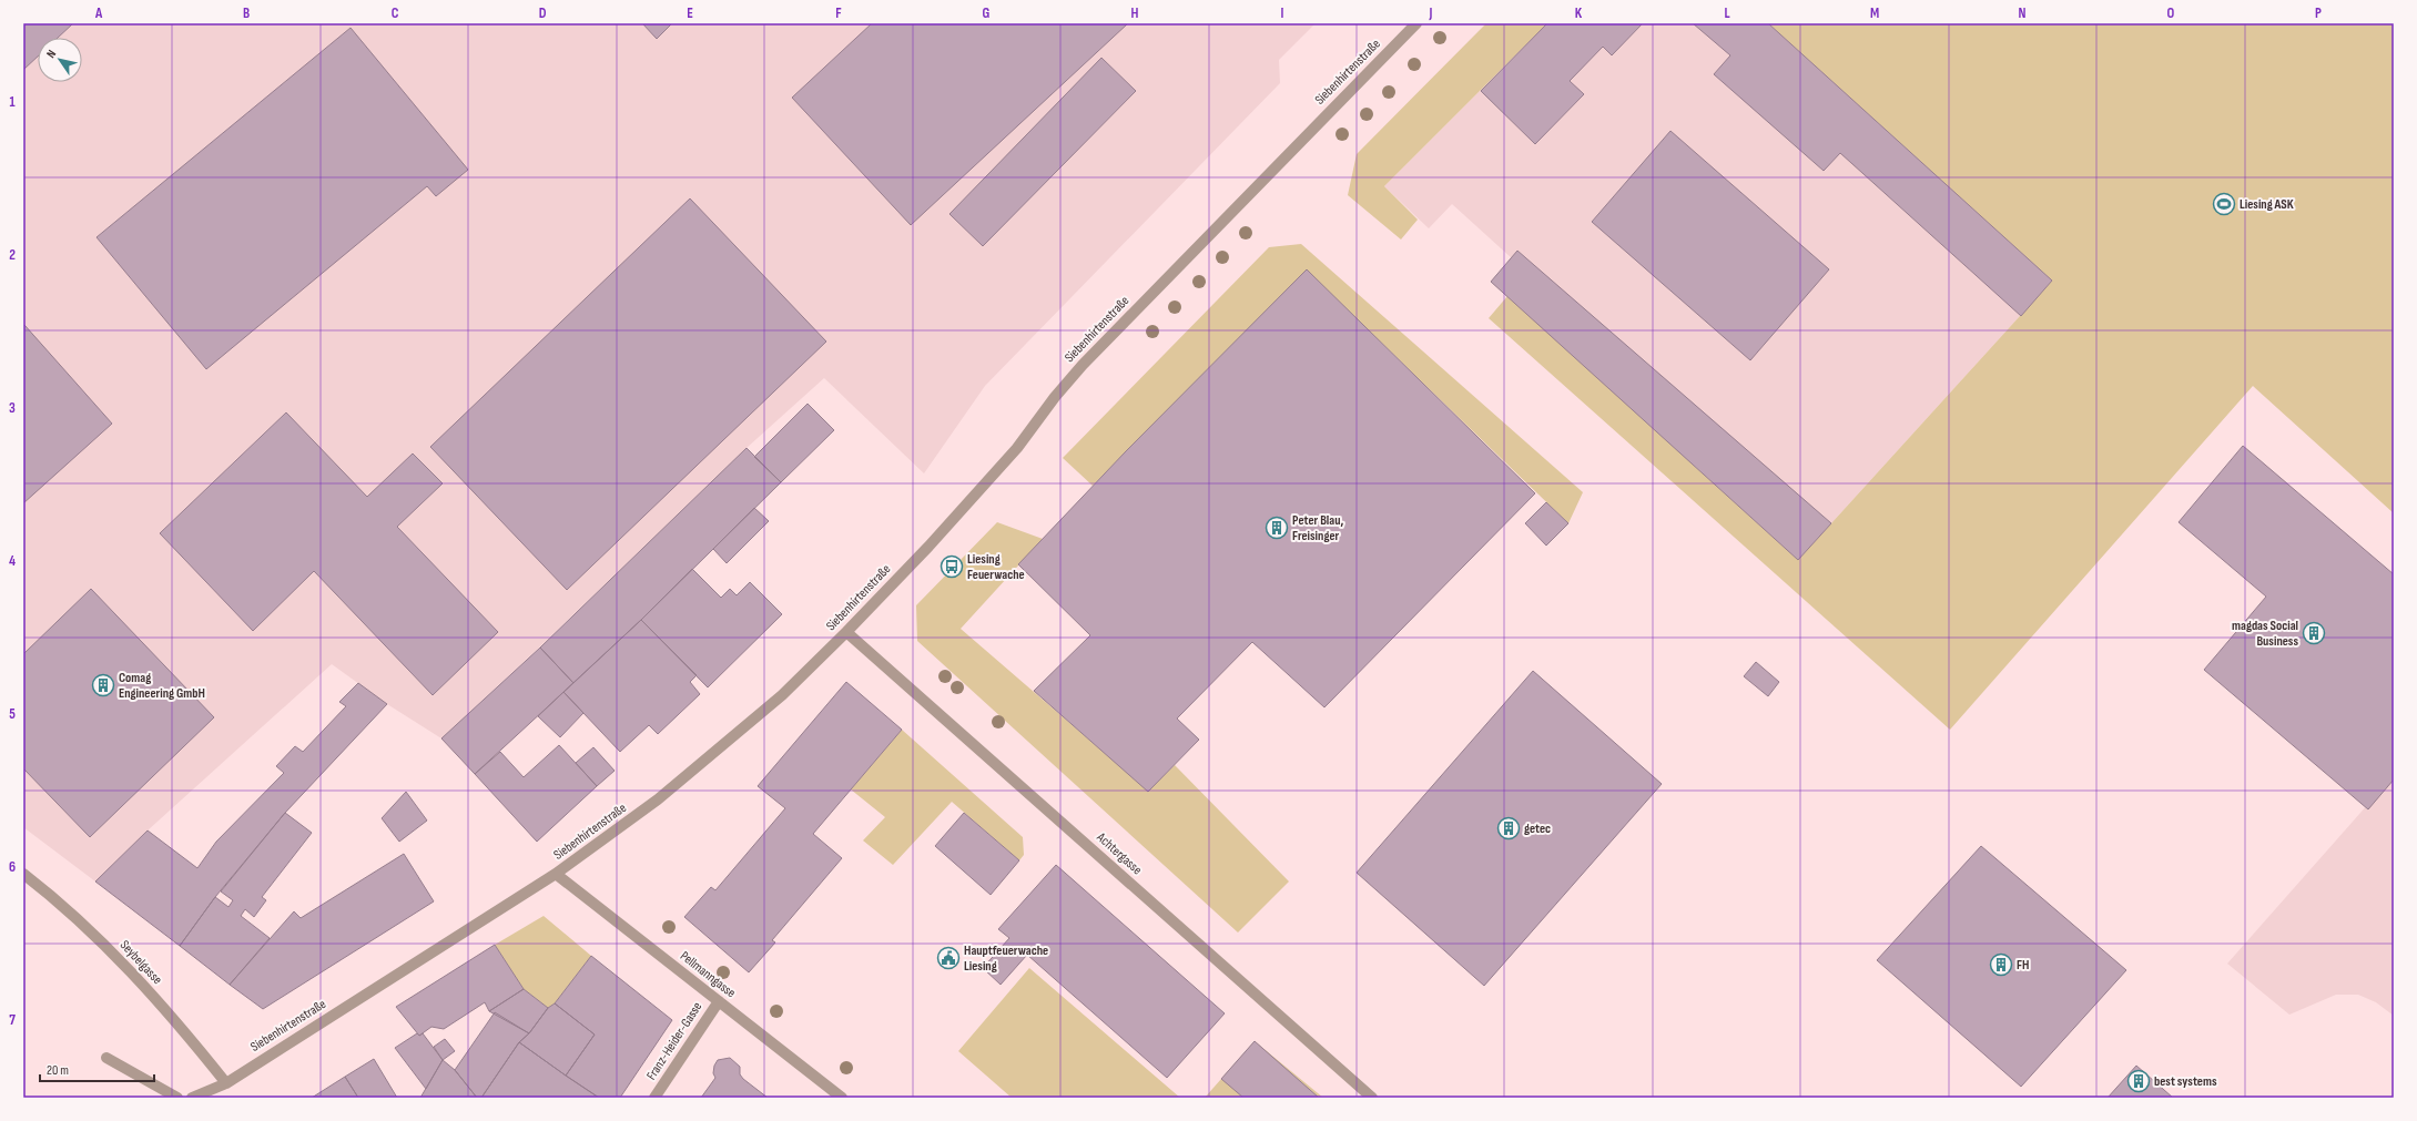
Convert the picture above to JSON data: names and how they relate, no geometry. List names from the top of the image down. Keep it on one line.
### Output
{"streets":{"street":["Siebenhirtenstraße","Achtergasse","Seybelgasse","Pellmanngasse","Franz-Heider-Gasse"]},"crossings":[["Siebenhirtenstraße","Achtergasse"],["Siebenhirtenstraße","Seybelgasse"],["Siebenhirtenstraße","Pellmanngasse"],["Pellmanngasse","Franz-Heider-Gasse"]],"places":{"sports":["Liesing ASK"],"building":["Peter Blau, Freisinger","magdas Social Business","Comag Engineering GmbH","getec","FH","best systems"],"bus stop":["Liesing Feuerwache"],"public building":["Hauptfeuerwache Liesing"]},"scale_bar":"20 m","north":"top left","grid":{"columns":["A","B","C","D","E","F","G","H","I","J","K","L","M","N","O","P"],"rows":["1","2","3","4","5","6","7"]}}
